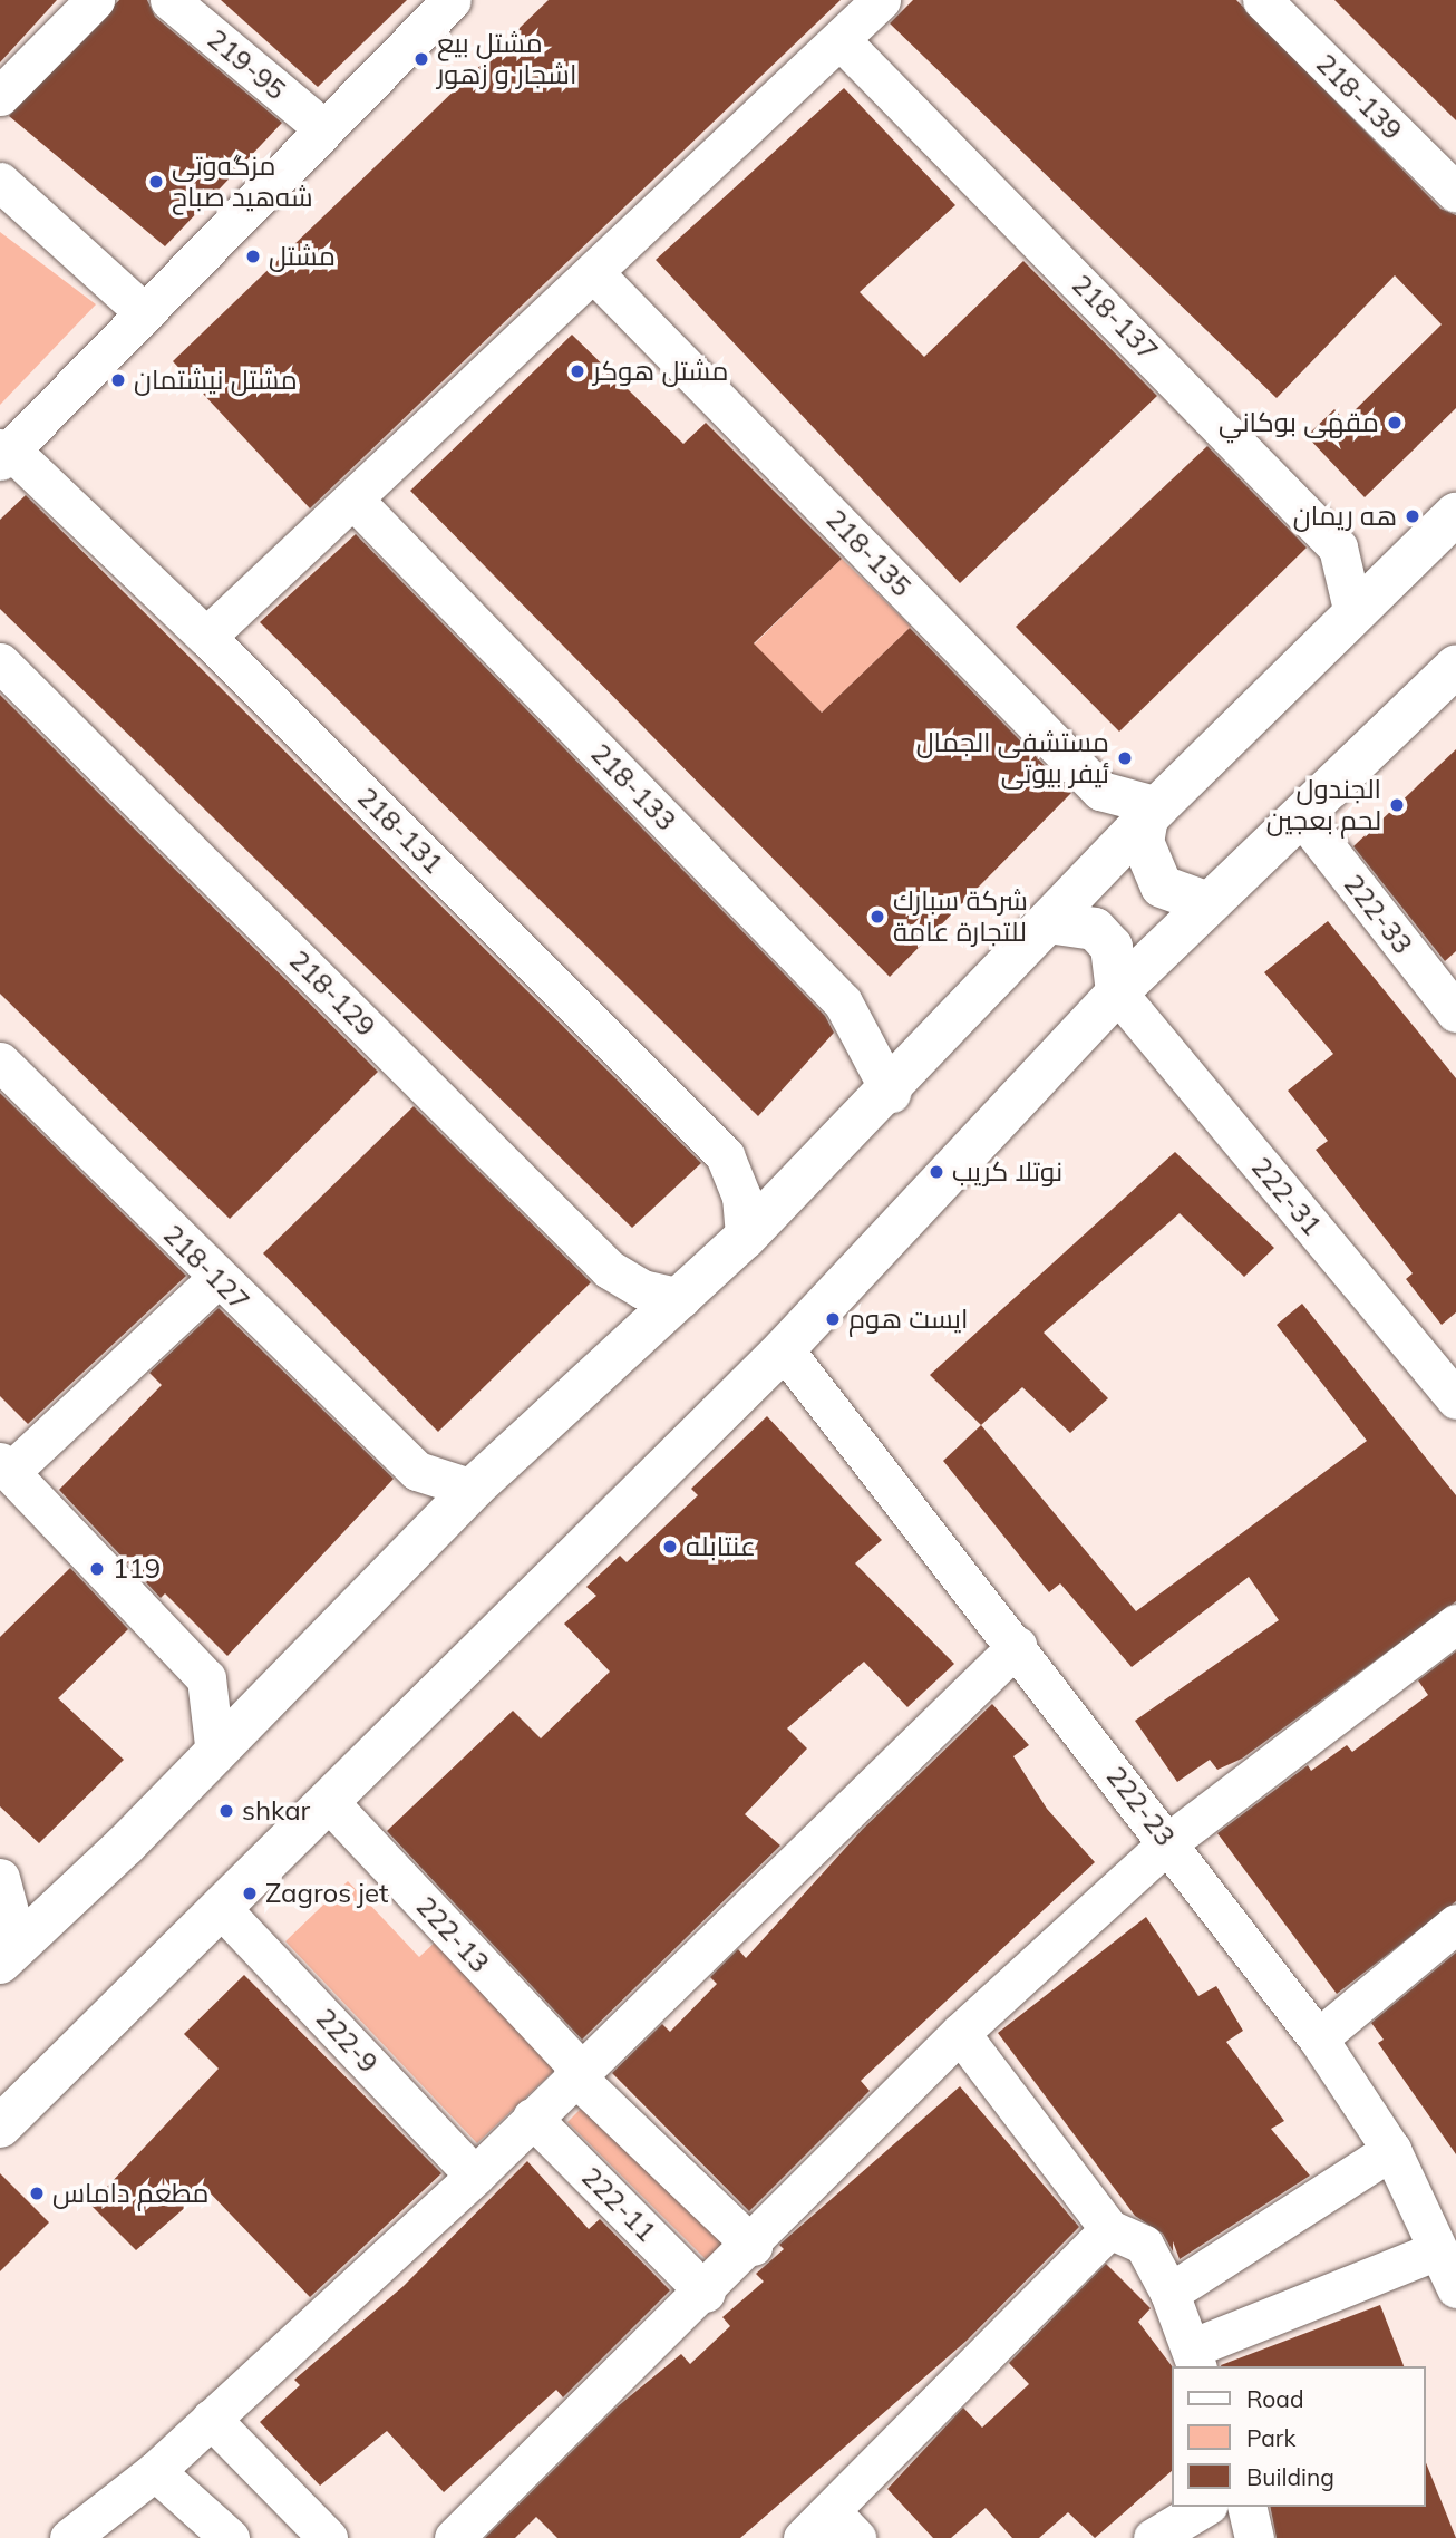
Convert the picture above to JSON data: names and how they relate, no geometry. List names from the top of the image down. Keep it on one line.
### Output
{"streets":{"street":["219-95","218-139","218-137","218-135","218-133","218-131","222-33","218-129","222-31","218-127","222-23","222-13","222-9","222-11"]},"places":["مشتل بيع اشجار و زهور","مزگه‌وتی شه‌هید صباح","مشتل","مشتل هوكر","مشتل نيشتمان","مقهى بوكاني","هه ريمان","مستشفى الجمال ئیفر بیوتی","الجندول لحم بعجين","شركة سبارك للتجارة عامة","نوتلا كريب","ايست هوم","عنتابله","119","shkar","Zagros jet","مطعم داماس"],"legend":["Road","Park","Building"]}
